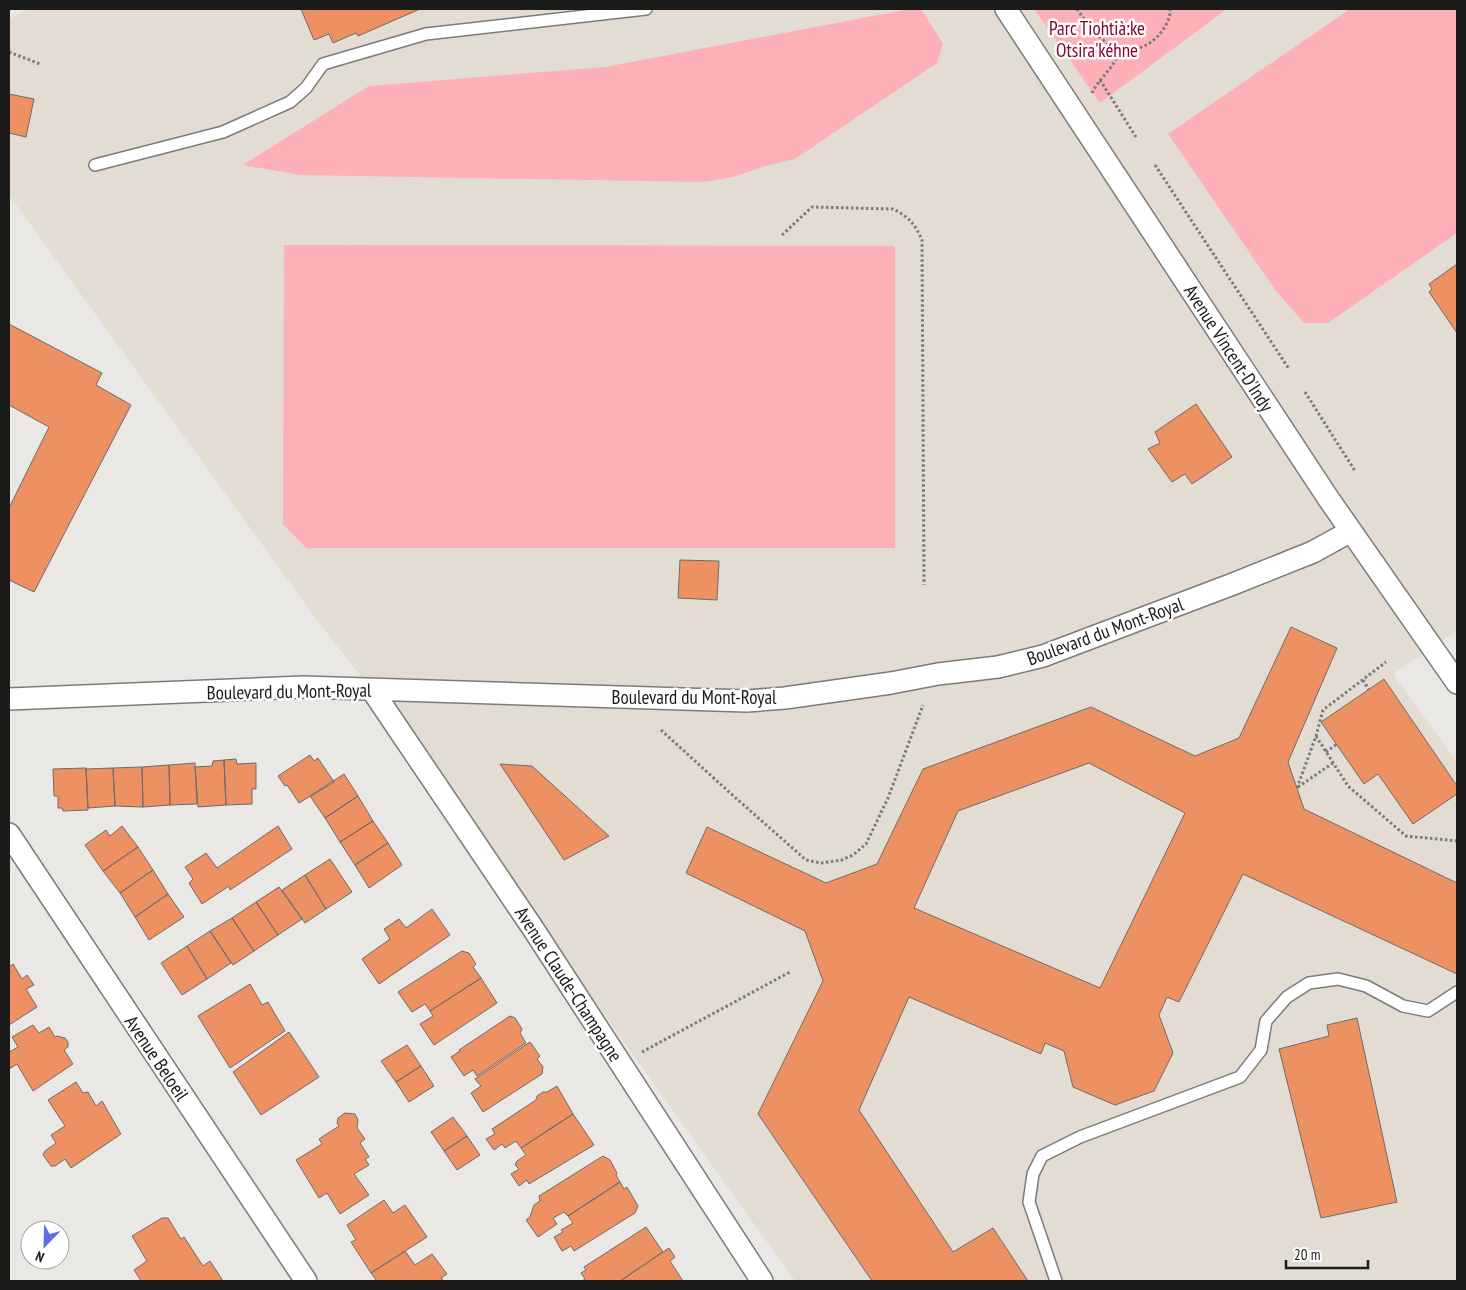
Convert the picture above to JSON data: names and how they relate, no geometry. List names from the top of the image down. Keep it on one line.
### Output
{"streets":{"street":["Avenue Vincent-D'Indy","Boulevard du Mont-Royal","Avenue Claude-Champagne","Avenue Beloeil"]},"crossings":[["Avenue Vincent-D'Indy","Boulevard du Mont-Royal"],["Boulevard du Mont-Royal","Avenue Claude-Champagne"]],"parks":["Parc Tiohtià:ke Otsira'kéhne"],"scale_bar":"20 m","north":"bottom left"}
